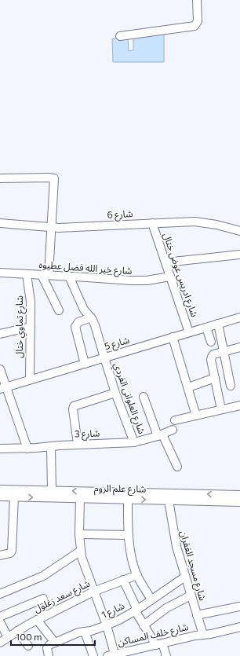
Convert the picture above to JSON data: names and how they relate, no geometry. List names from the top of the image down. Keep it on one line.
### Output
{"streets":{"street":["شارع 6","شارع خير الله فضل عطيوه","شارع ادريس عوض ختال","شارع تماوي ختال","شارع 5","شارع العلوانى الفردي","شارع 3","شارع علم الروم","شارع مسجد الغفران","شارع سعد زغلول","شارع 1","شارع خلف المساكن"]},"crossings":[["شارع 6","شارع ادريس عوض ختال"],["شارع خير الله فضل عطيوه","شارع ادريس عوض ختال"],["شارع خير الله فضل عطيوه","شارع تماوي ختال"],["شارع خير الله فضل عطيوه","شارع العلوانى الفردي"],["شارع ادريس عوض ختال","شارع 5"],["شارع تماوي ختال","شارع 5"],["شارع 5","شارع العلوانى الفردي"],["شارع العلوانى الفردي","شارع 3"],["شارع علم الروم","شارع مسجد الغفران"],["شارع مسجد الغفران","شارع 1"],["شارع مسجد الغفران","شارع خلف المساكن"]],"scale_bar":"100 m"}
